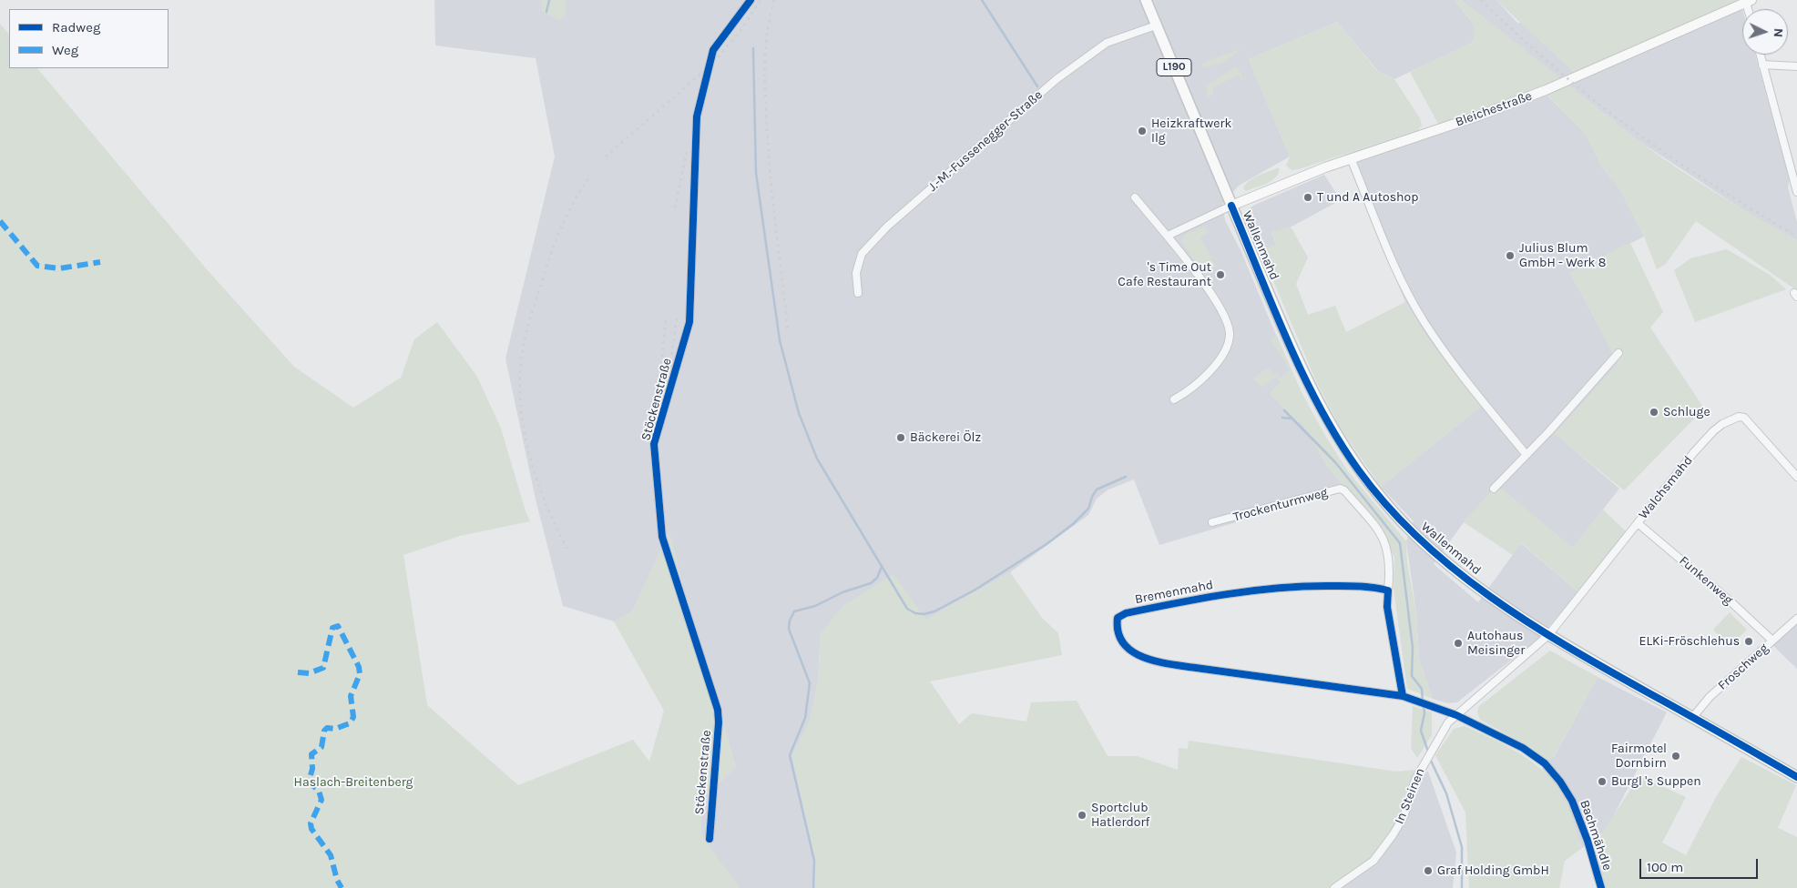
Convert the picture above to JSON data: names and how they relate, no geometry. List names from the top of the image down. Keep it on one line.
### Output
{"streets":{"main road":["L190","Bleichestraße","Wallenmahd"],"street":["J.-M.-Fussenegger-Straße","Stöckenstraße","Walchsmahd","Trockenturmweg","Funkenweg","Bremenmahd","Froschweg","In Steinen","Bachmähdle"]},"crossings":[["Bleichestraße","Wallenmahd"],["J.-M.-Fussenegger-Straße","Wallenmahd"],["Wallenmahd","Walchsmahd"],["Wallenmahd","Froschweg"],["Walchsmahd","Funkenweg"],["Trockenturmweg","Bremenmahd"],["Funkenweg","Froschweg"],["Bremenmahd","In Steinen"],["Bremenmahd","Bachmähdle"],["In Steinen","Bachmähdle"]],"parks":["Haslach-Breitenberg"],"places":["Heizkraftwerk Ilg","T und A Autoshop","Julius Blum GmbH - Werk 8","'s Time Out Cafe Restaurant","Schluge","Bäckerei Ölz","ELKi-Fröschlehus","Autohaus Meisinger","Fairmotel Dornbirn","Burgl 's Suppen","Sportclub Hatlerdorf","Graf Holding GmbH"],"legend":["Radweg","Weg"],"scale_bar":"100 m","north":"right"}
